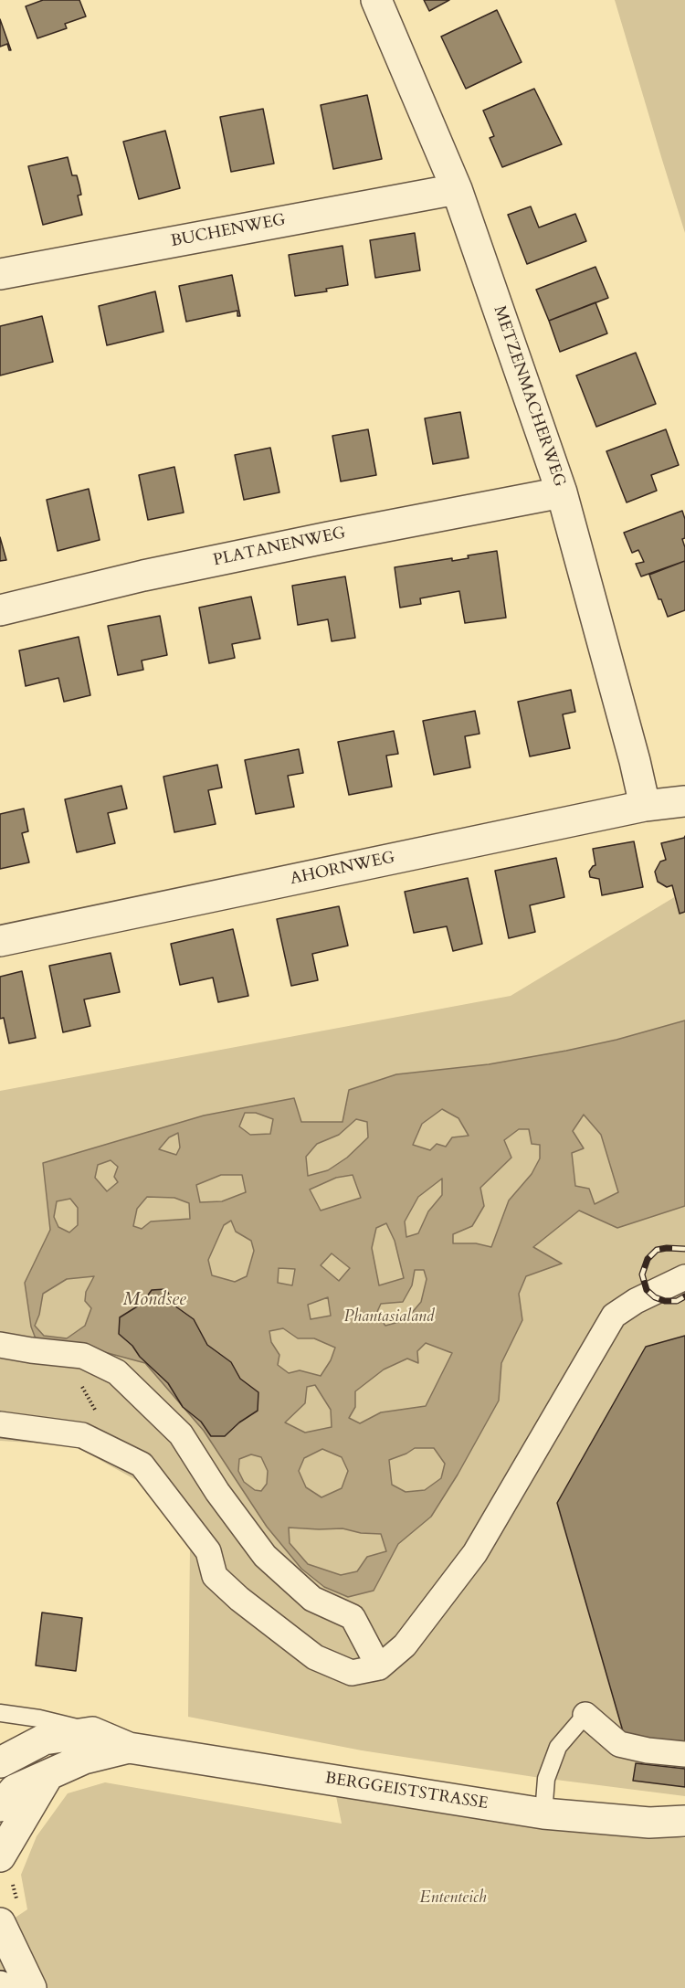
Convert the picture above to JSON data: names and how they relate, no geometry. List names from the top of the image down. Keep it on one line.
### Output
{"streets":{"street":["BUCHENWEG","METZENMACHERWEG","PLATANENWEG","AHORNWEG","BERGGEISTSTRASSE"]},"crossings":[["BUCHENWEG","METZENMACHERWEG"],["METZENMACHERWEG","PLATANENWEG"],["METZENMACHERWEG","AHORNWEG"]],"water":["Mondsee"],"parks":["Phantasialand","Ententeich"]}
